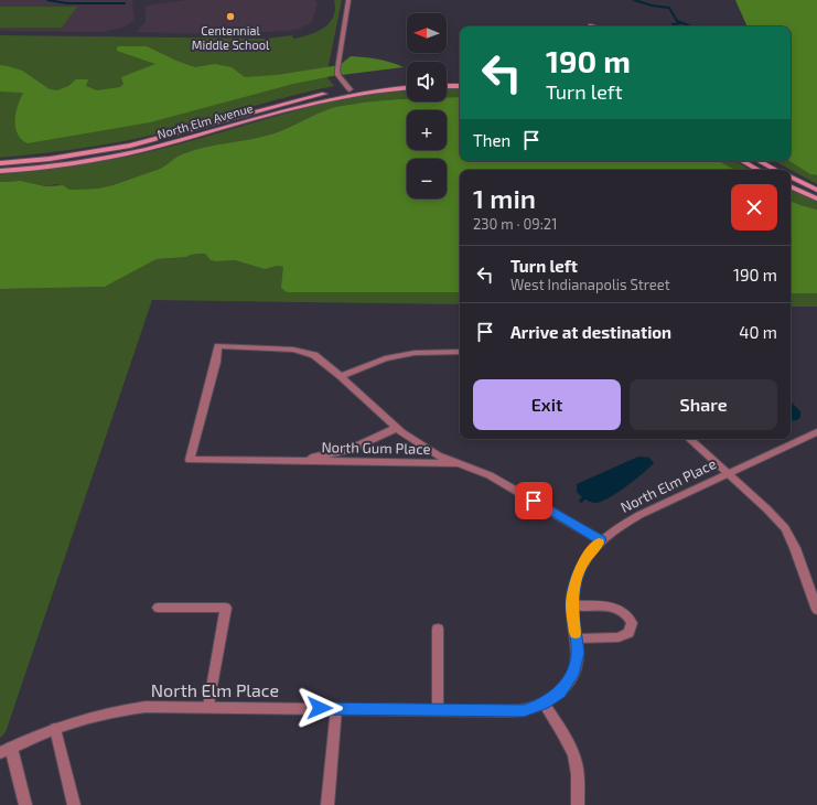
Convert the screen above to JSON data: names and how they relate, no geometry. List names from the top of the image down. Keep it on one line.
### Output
{"streets":{"main road":["North Elm Avenue"],"street":["North Gum Place","North Elm Place"]},"places":["Centennial Middle School"],"north":"left","page":{"map_buttons":["+","−"],"turn":["190 m","Turn left"],"then":"Then","heading":["1 min","230 m · 09:21"],"list":[{"name":"Turn left","note":"West Indianapolis Street","value":"190 m"},{"name":"Arrive at destination","value":"40 m"}],"buttons":["Exit","Share"]}}
